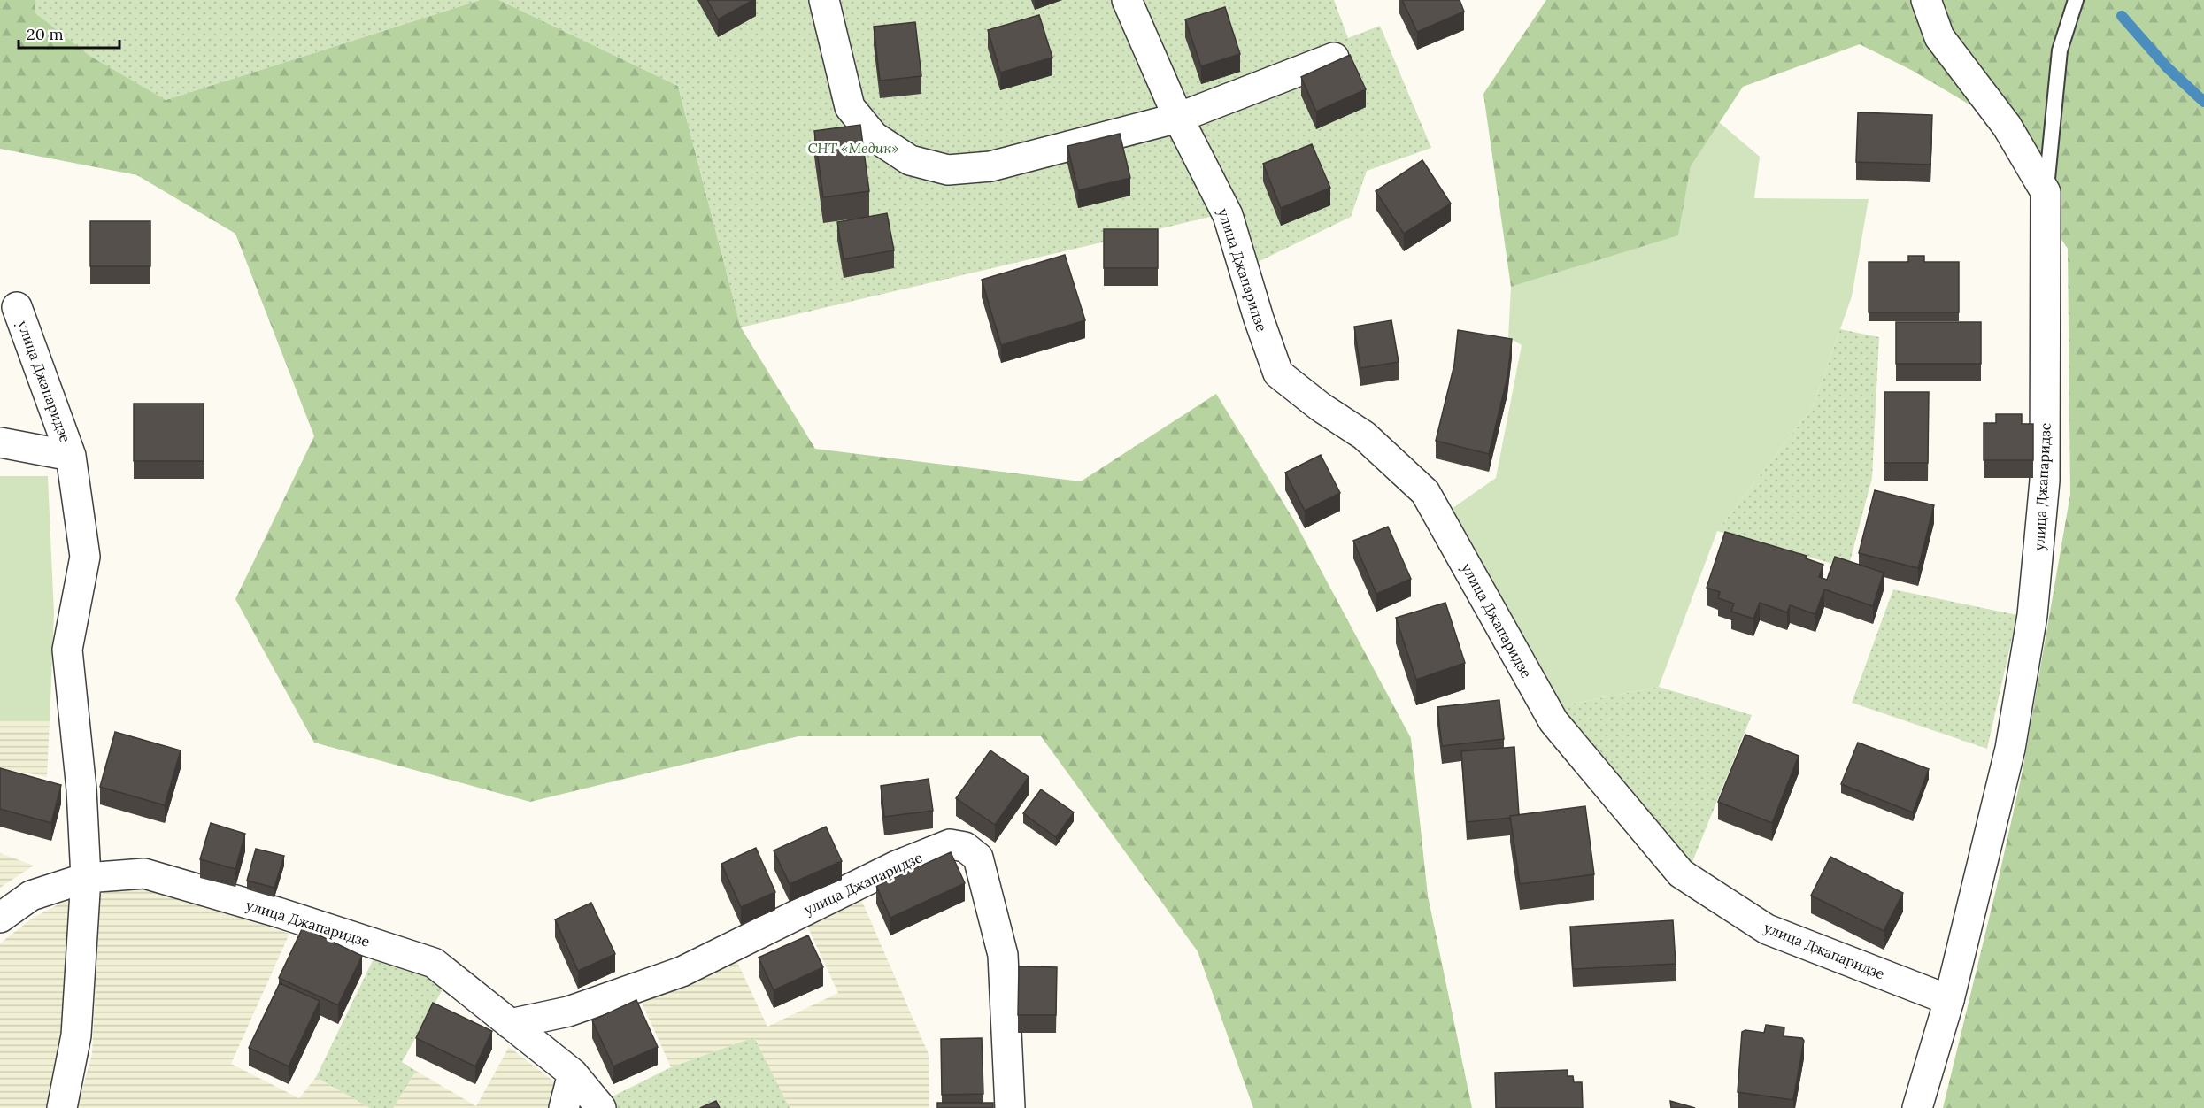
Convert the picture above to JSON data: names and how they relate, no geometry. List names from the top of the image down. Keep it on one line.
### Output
{"streets":{"street":["улица Джапаридзе"]},"parks":["СНТ «Медик»"],"scale_bar":"20 m"}
